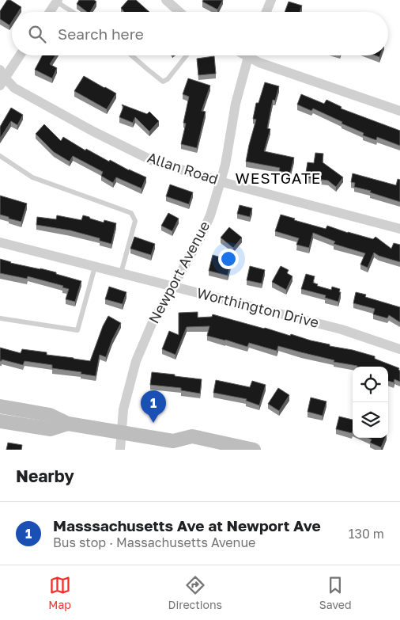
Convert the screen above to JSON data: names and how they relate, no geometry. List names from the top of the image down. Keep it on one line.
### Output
{"streets":{"street":["Allan Road","Newport Avenue","Worthington Drive"]},"crossings":[["Allan Road","Newport Avenue"],["Newport Avenue","Worthington Drive"]],"districts":["WESTGATE"],"page":{"search":"Search here","pins":"1","heading":"Nearby","list":[{"mark":"1","name":"Masssachusetts Ave at Newport Ave","note":"Bus stop · Massachusetts Avenue","value":"130 m"}],"nav":["Map","Directions","Saved"]}}
